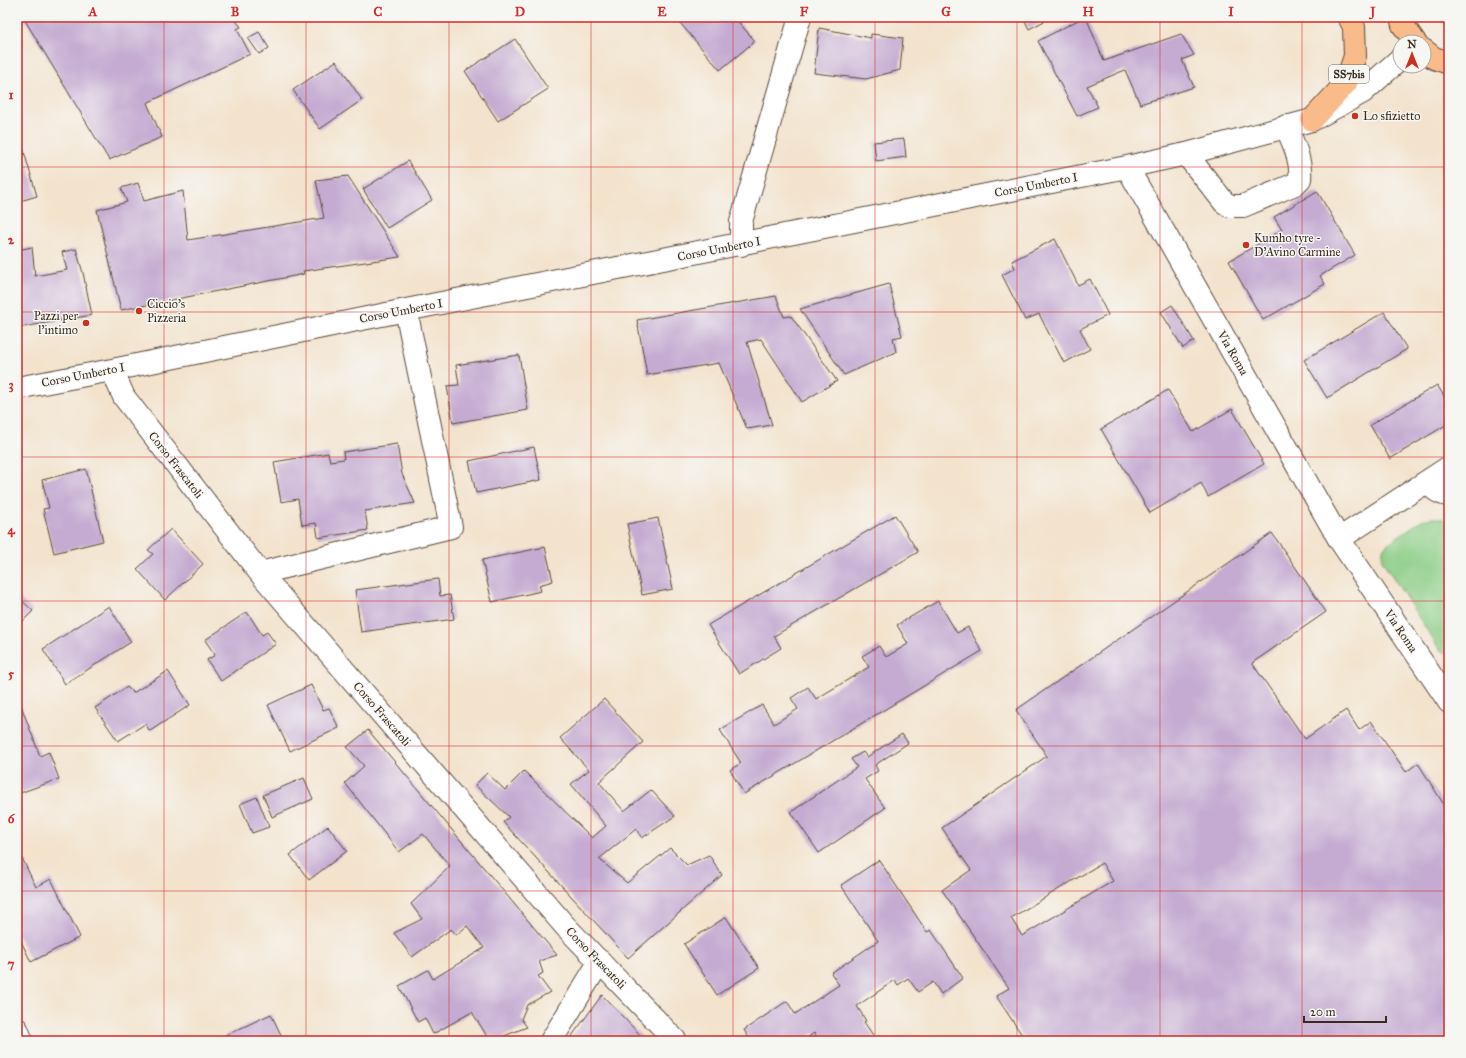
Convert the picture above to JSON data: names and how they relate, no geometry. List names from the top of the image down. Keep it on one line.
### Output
{"streets":{"main road":["SS7bis"],"street":["Corso Umberto I","Via Roma","Corso Frascatoli"]},"crossings":[["SS7bis","Corso Umberto I"],["Corso Umberto I","Via Roma"],["Corso Umberto I","Corso Frascatoli"]],"places":["Lo sfizietto","Kumho tyre - D'Avino Carmine","Ciccio's Pizzeria","Pazzi per l'intimo"],"scale_bar":"20 m","north":"top","grid":{"columns":["A","B","C","D","E","F","G","H","I","J"],"rows":["1","2","3","4","5","6","7"]}}
